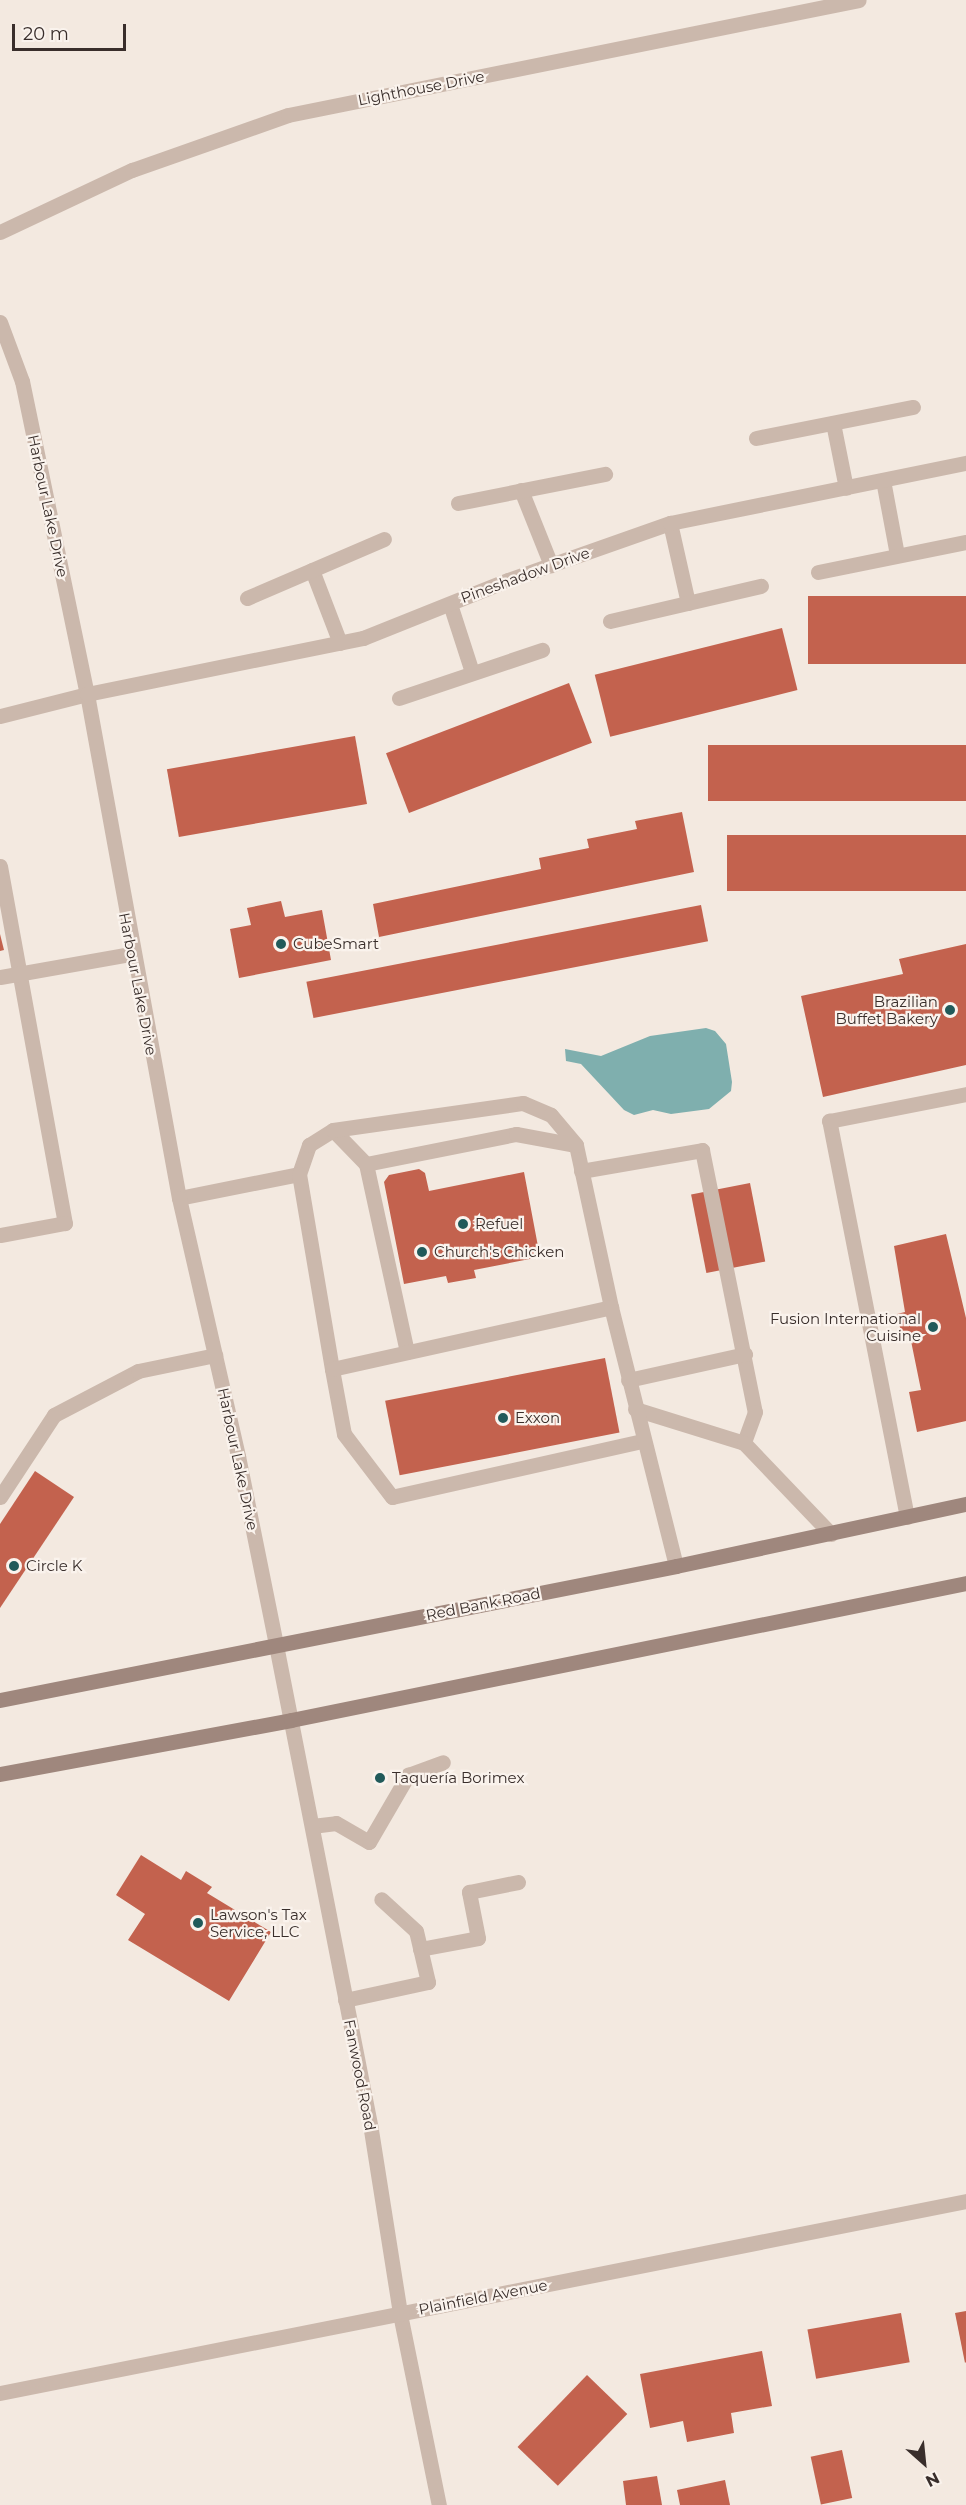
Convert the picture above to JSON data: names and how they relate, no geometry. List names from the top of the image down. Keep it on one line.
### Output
{"streets":{"main road":["Red Bank Road"],"street":["Lighthouse Drive","Harbour Lake Drive","Pineshadow Drive","Fanwood Road","Plainfield Avenue"]},"crossings":[["Harbour Lake Drive","Pineshadow Drive"],["Harbour Lake Drive","Red Bank Road"],["Harbour Lake Drive","Fanwood Road"],["Red Bank Road","Fanwood Road"],["Fanwood Road","Plainfield Avenue"]],"places":["CubeSmart","Brazilian Buffet Bakery","Refuel","Church's Chicken","Fusion International Cuisine","Exxon","Circle K","Taquería Borimex","Lawson's Tax Service, LLC"],"scale_bar":"20 m","north":"bottom right"}
